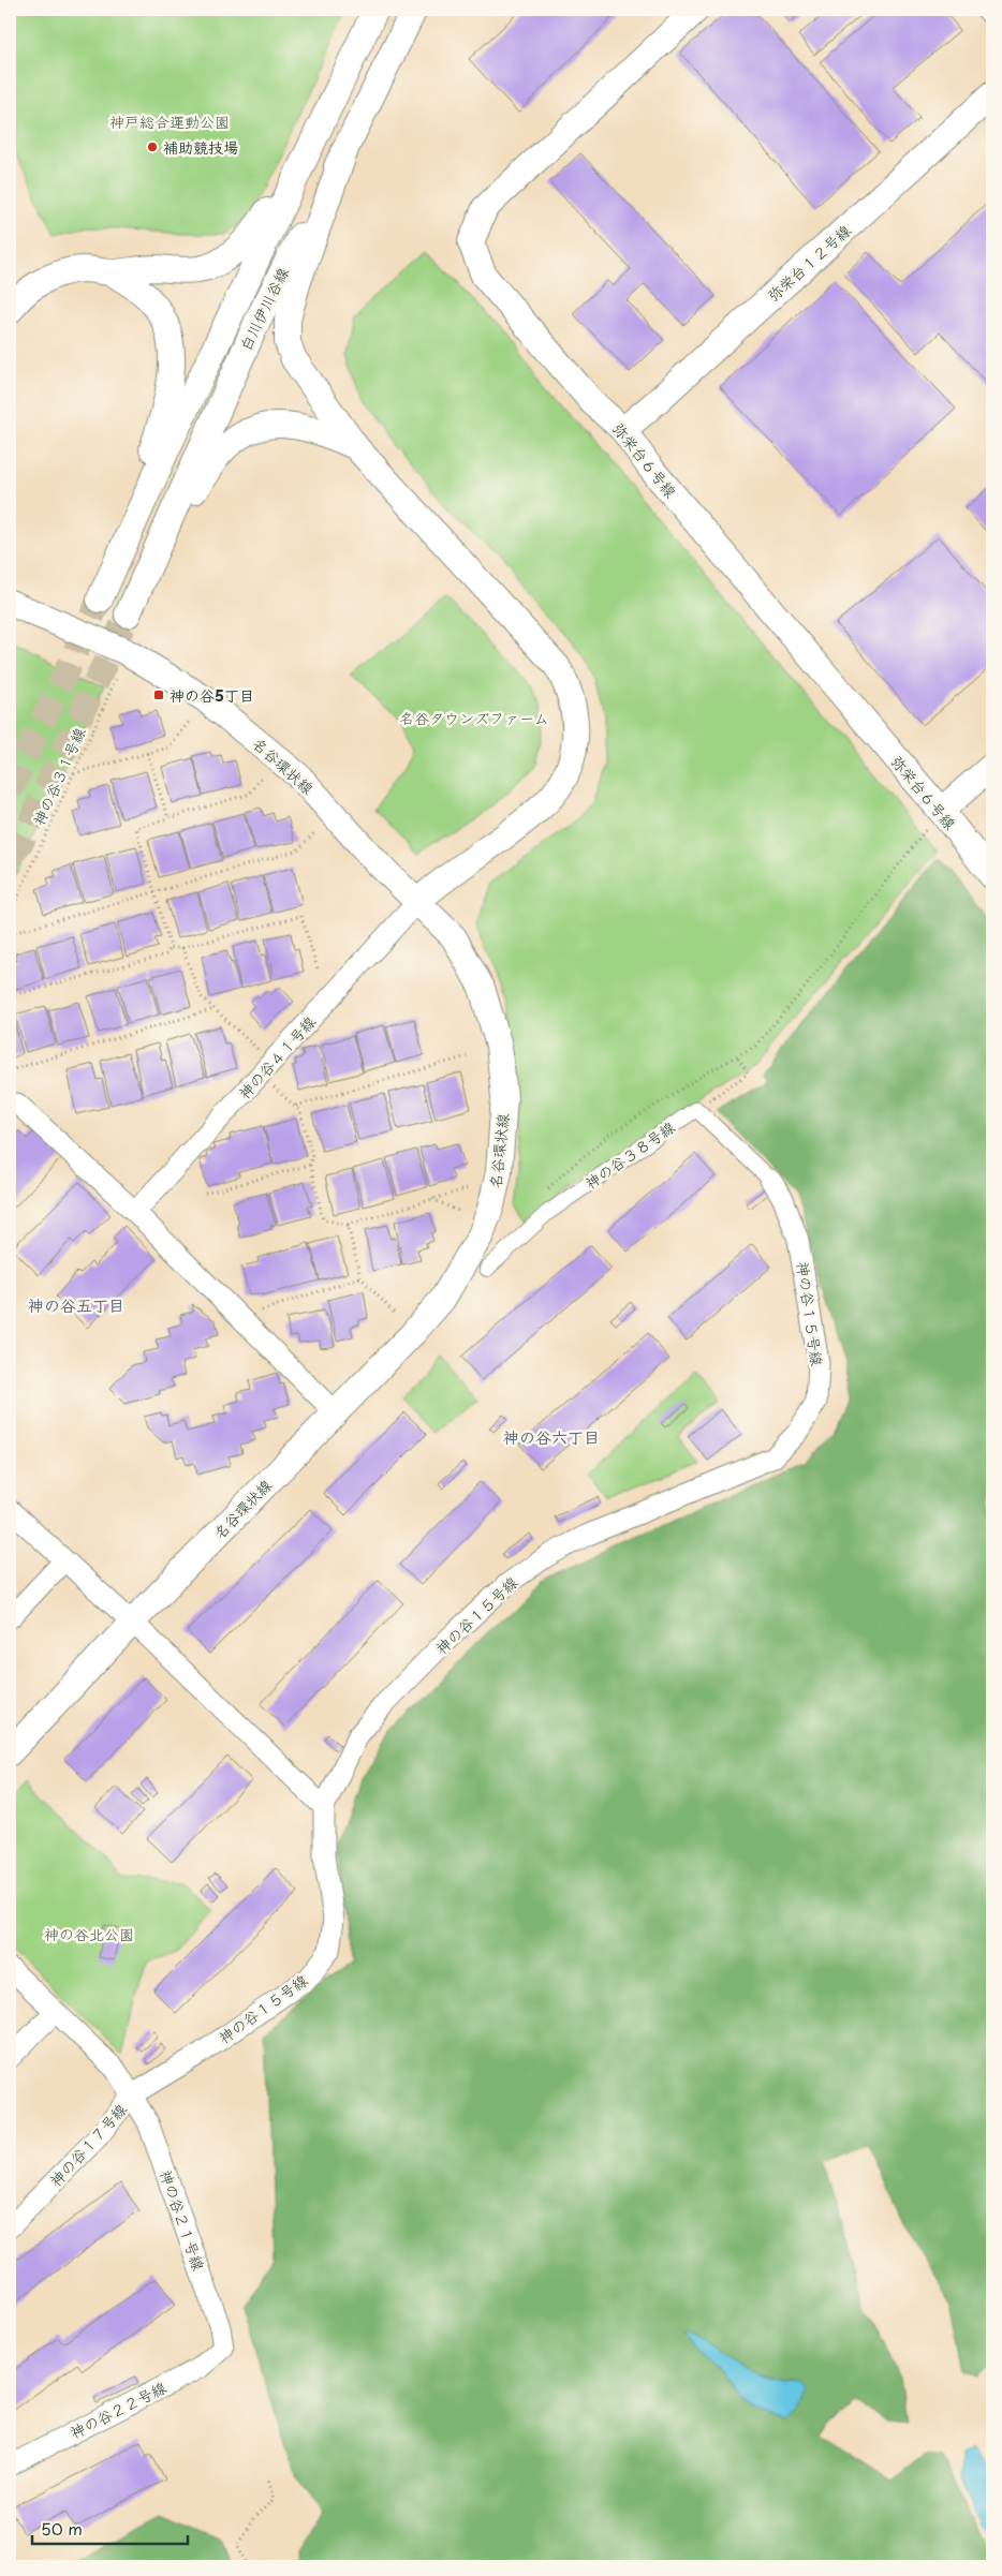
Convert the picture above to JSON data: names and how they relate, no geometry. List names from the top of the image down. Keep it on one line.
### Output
{"streets":{"street":["弥栄台１２号線","白川伊川谷線","弥栄台６号線","名谷環状線","神の谷４１号線","神の谷３８号線","神の谷１５号線","神の谷１７号線","神の谷２１号線","神の谷２２号線"],"path":["神の谷３１号線"]},"crossings":[["弥栄台１２号線","弥栄台６号線"],["名谷環状線","神の谷４１号線"],["神の谷１５号線","神の谷１７号線"],["神の谷１５号線","神の谷２１号線"],["神の谷１７号線","神の谷２１号線"],["神の谷２１号線","神の谷２２号線"]],"districts":["神の谷五丁目","神の谷六丁目"],"parks":["神戸総合運動公園","名谷タウンズファーム","神の谷北公園"],"places":{"other":["補助競技場"],"transit":["神の谷5丁目"]},"scale_bar":"50 m"}
